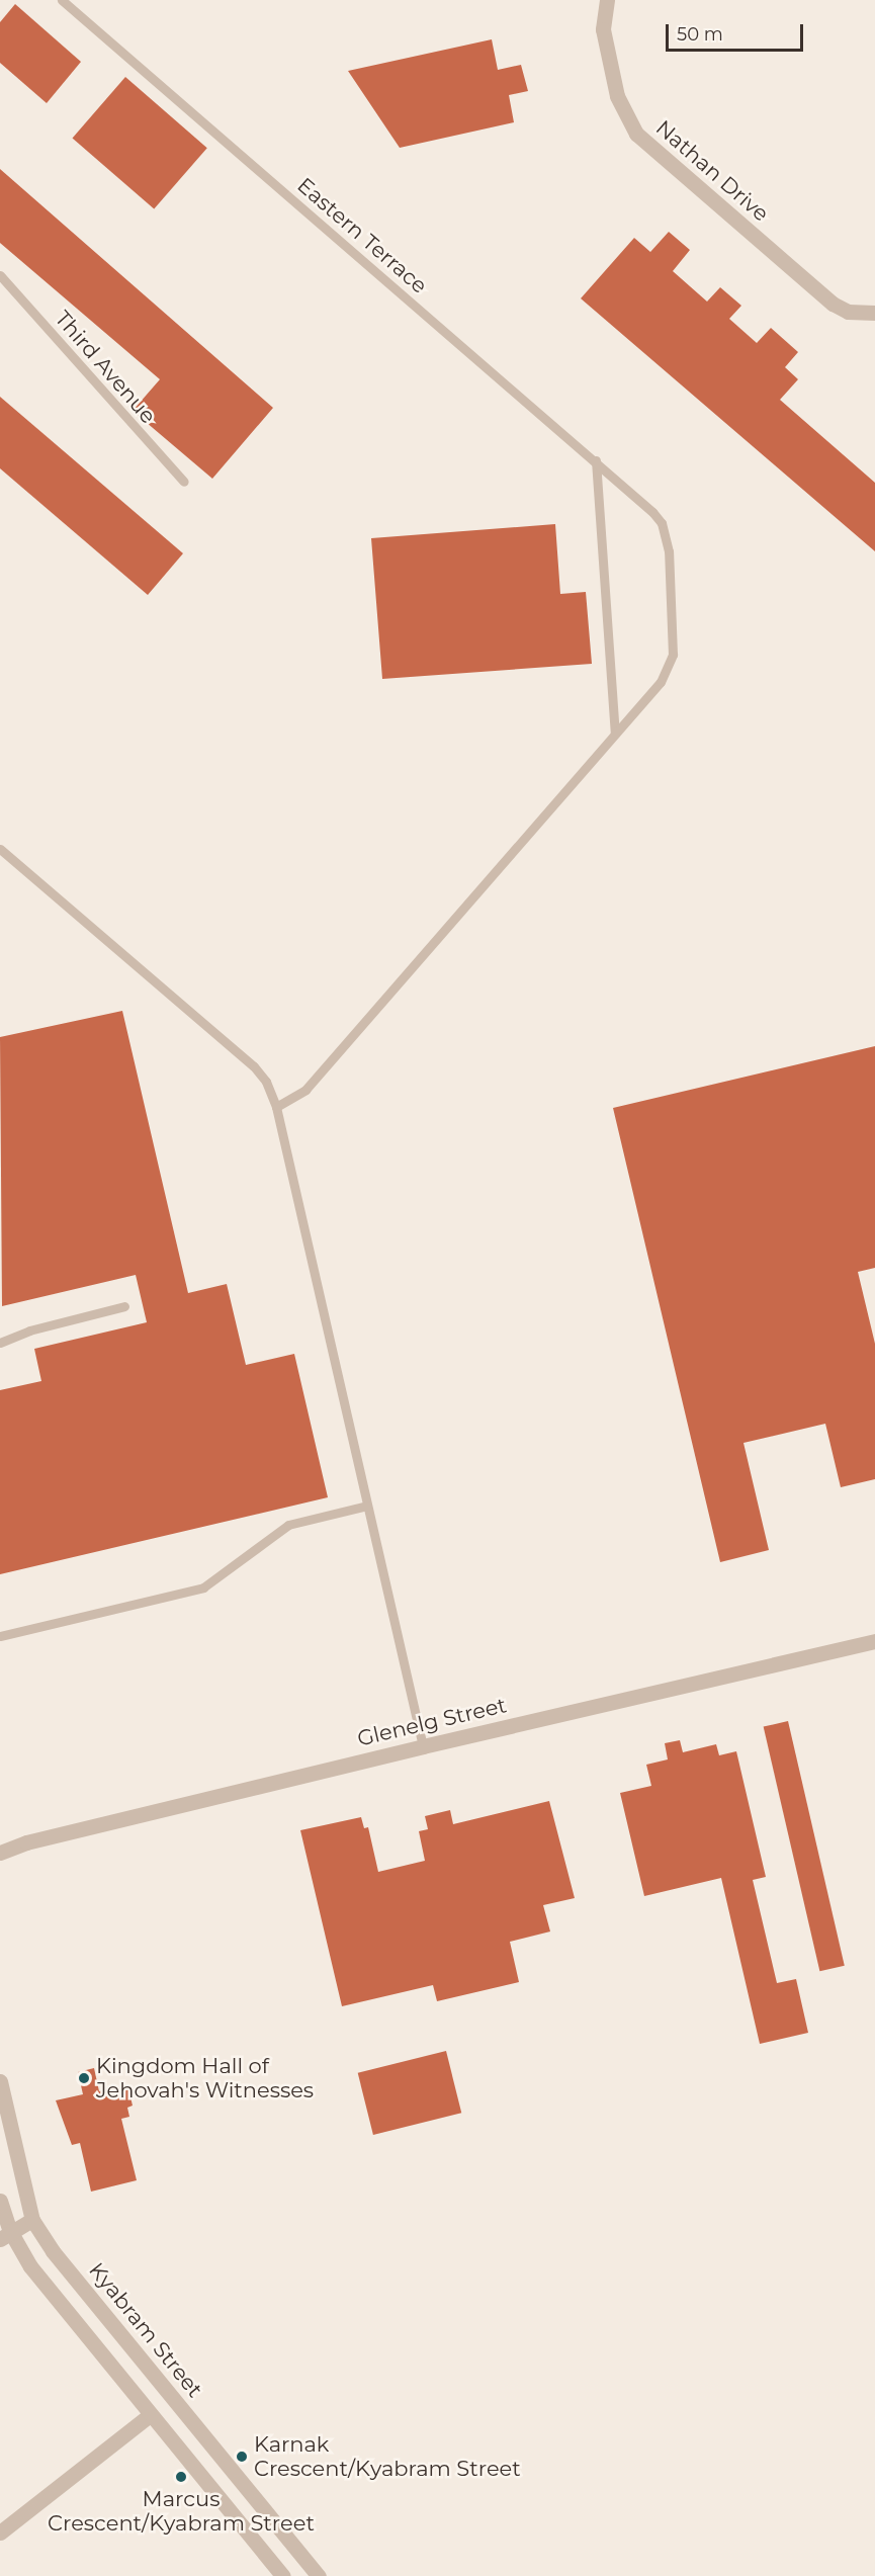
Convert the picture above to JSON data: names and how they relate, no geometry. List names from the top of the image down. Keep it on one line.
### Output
{"streets":{"street":["Nathan Drive","Glenelg Street","Kyabram Street"],"lane":["Eastern Terrace","Third Avenue"]},"places":["Kingdom Hall of Jehovah's Witnesses","Karnak Crescent/Kyabram Street","Marcus Crescent/Kyabram Street"],"scale_bar":"50 m"}
